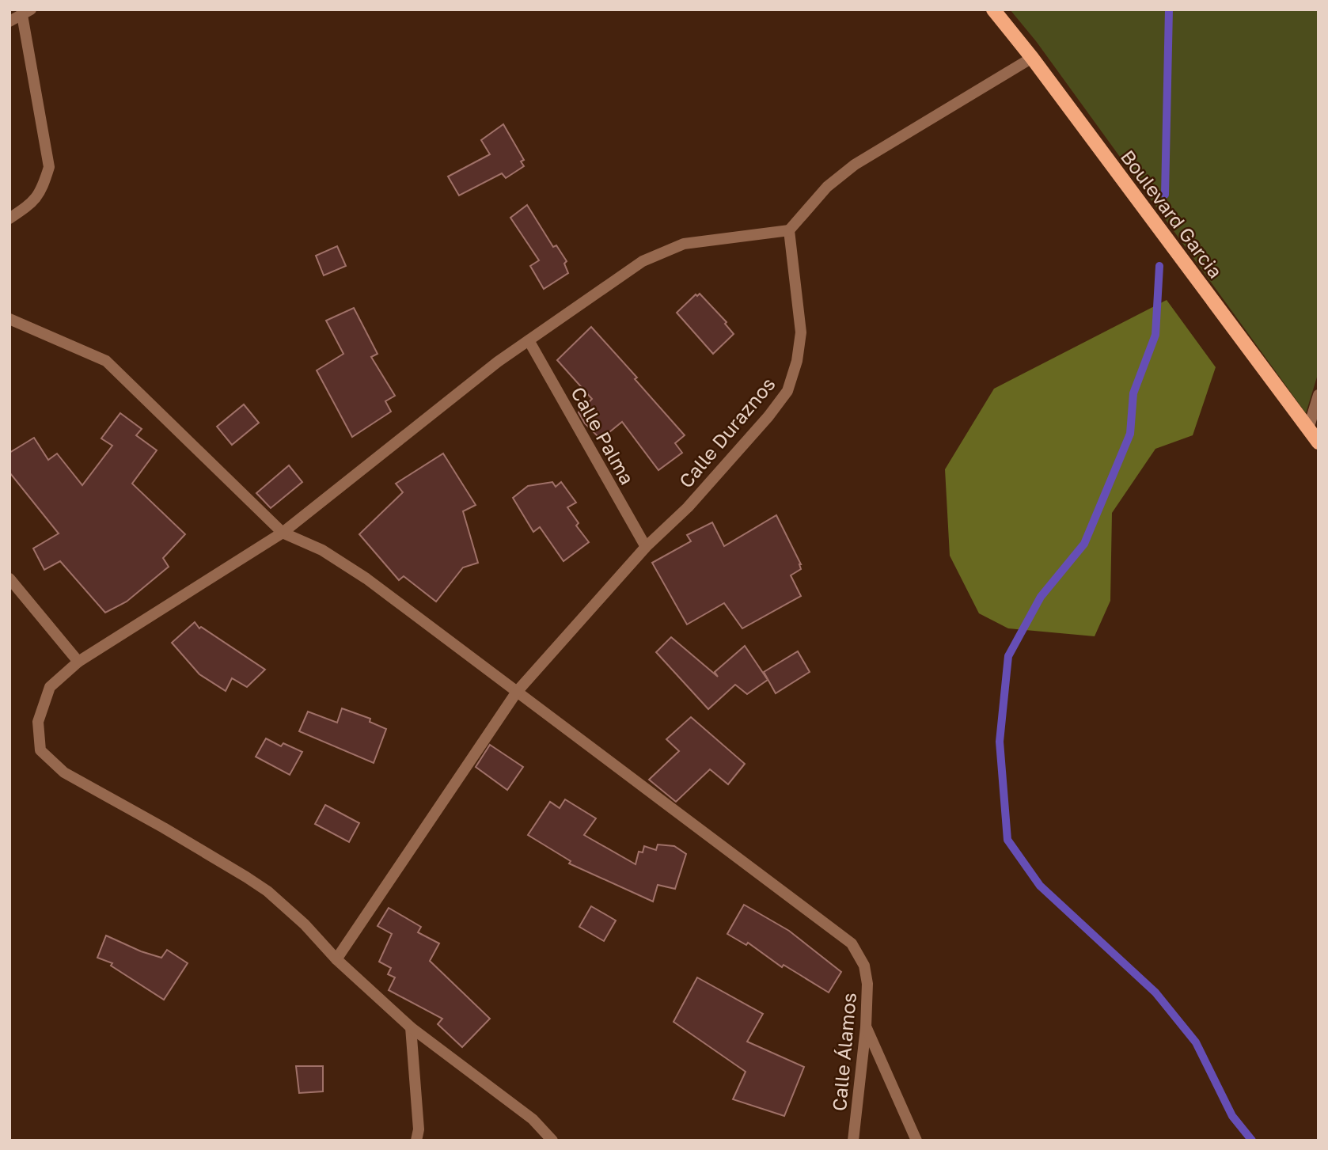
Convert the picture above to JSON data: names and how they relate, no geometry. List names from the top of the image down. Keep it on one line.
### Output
{"streets":{"main road":["Boulevard Garcia"],"street":["Calle Duraznos","Calle Palma","Calle Álamos"]},"crossings":[["Calle Duraznos","Calle Palma"],["Calle Duraznos","Calle Álamos"]]}
